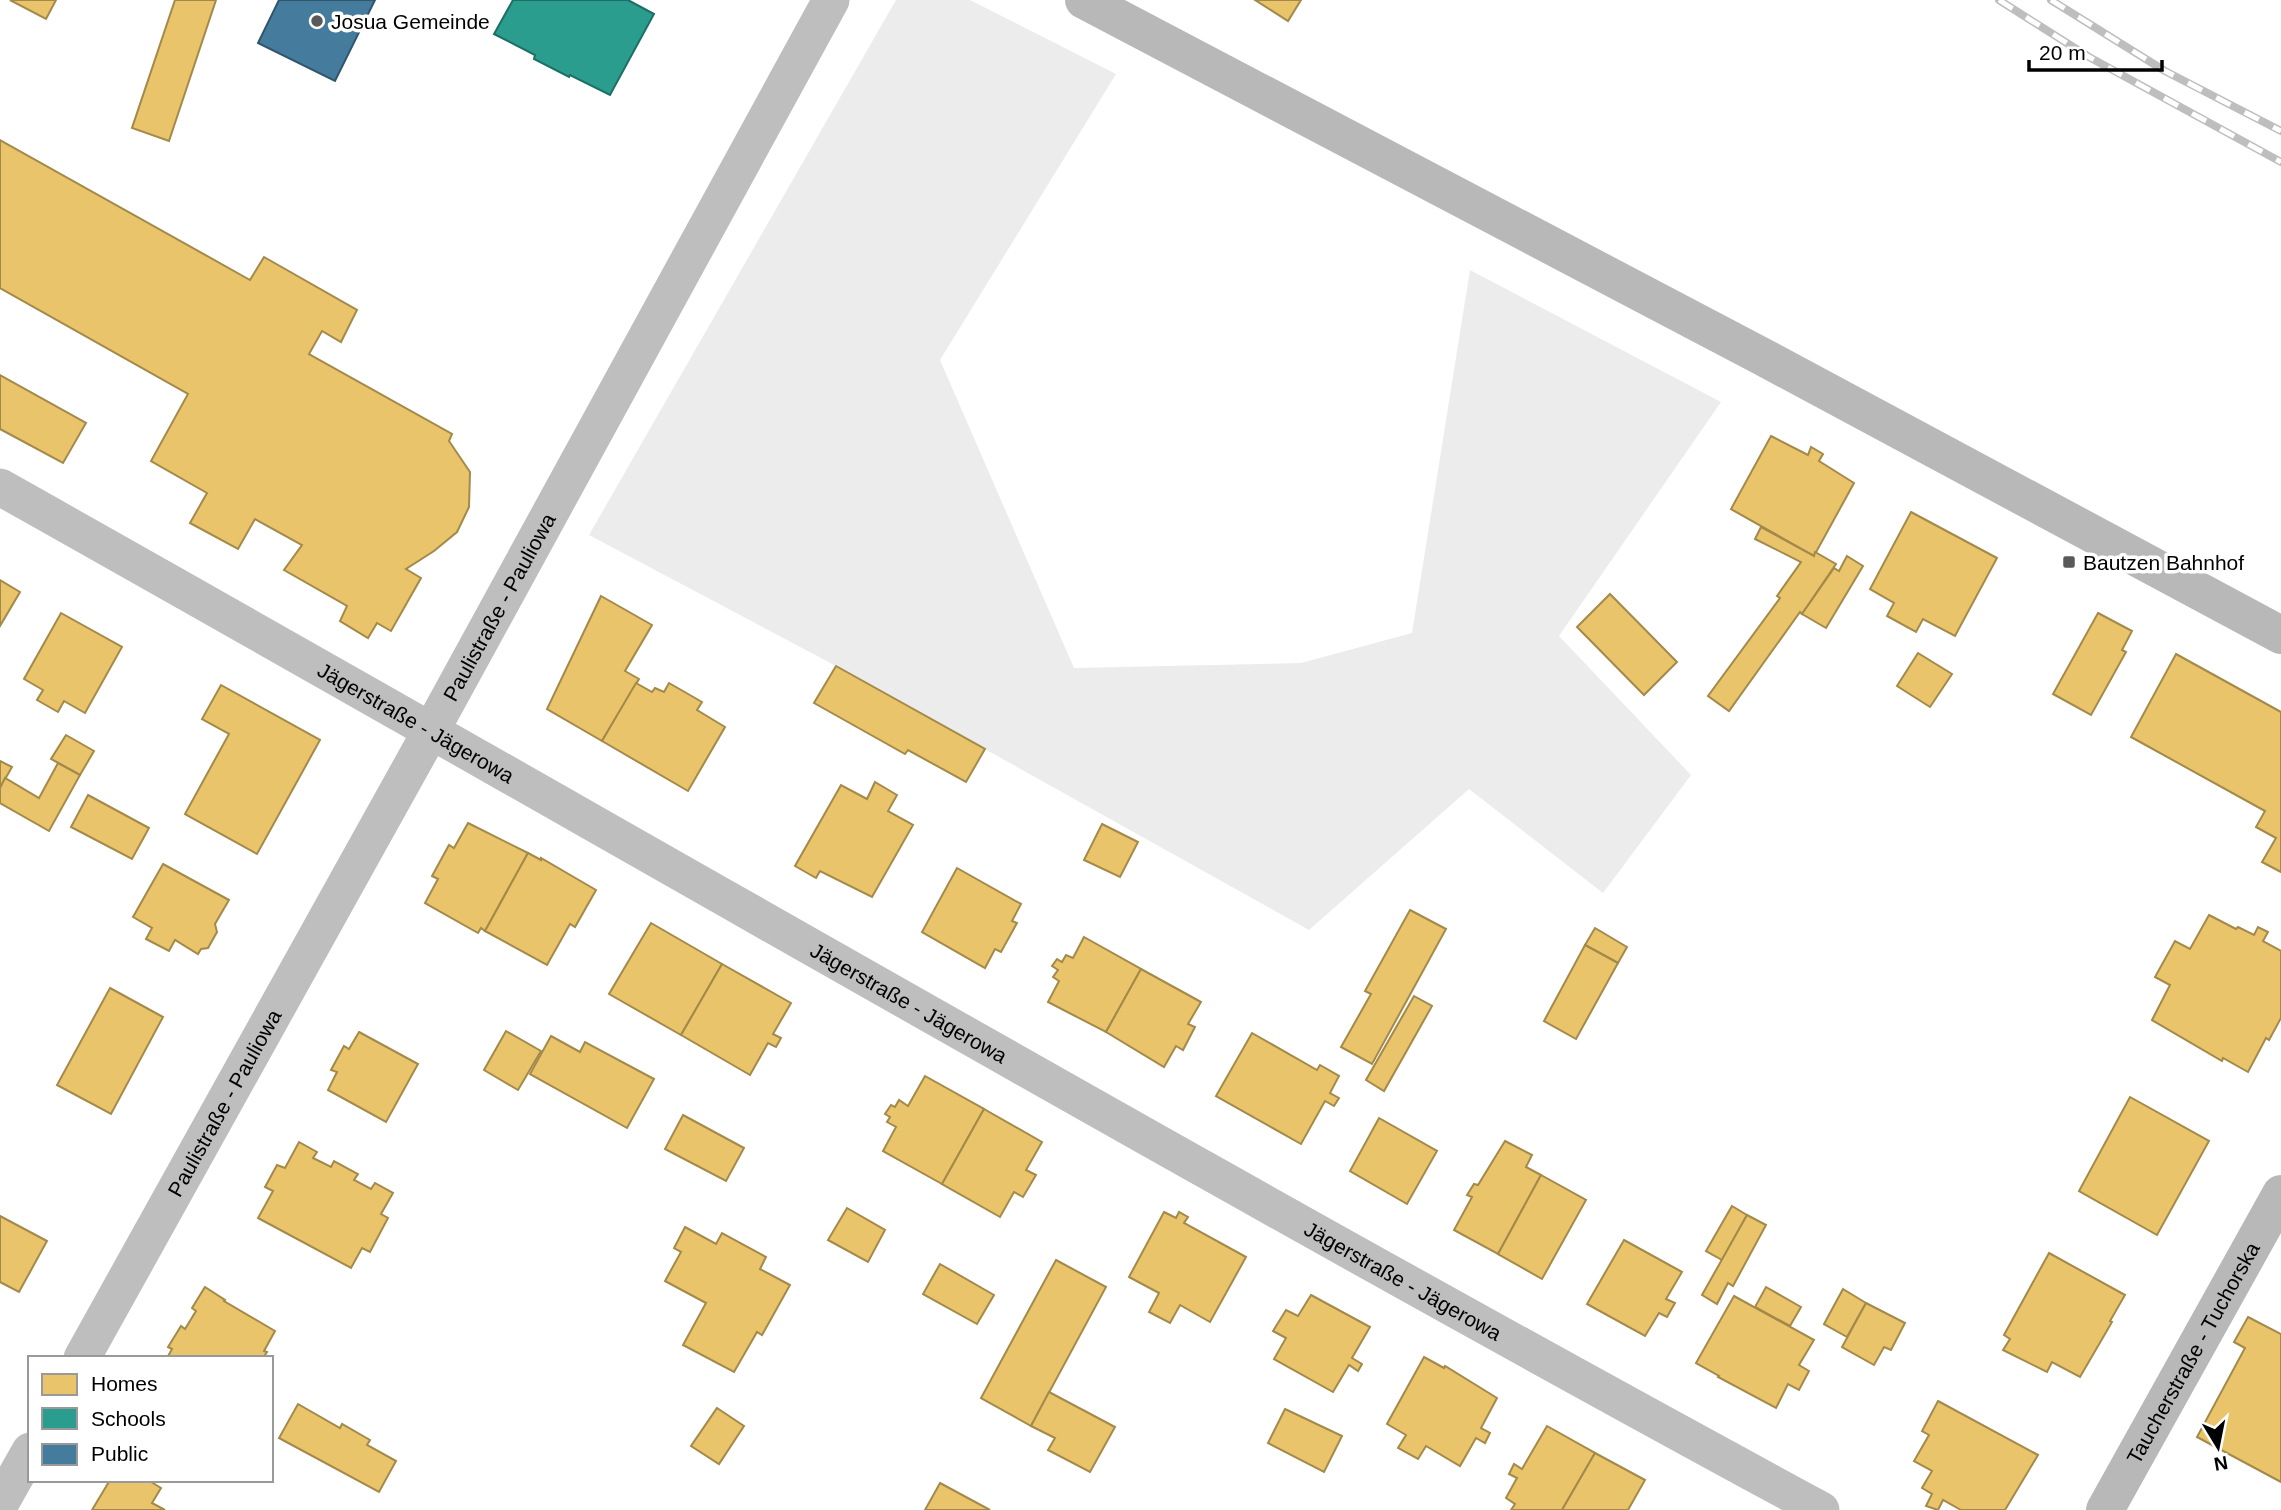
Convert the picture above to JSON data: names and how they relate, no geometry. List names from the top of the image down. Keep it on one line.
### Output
{"streets":{"street":["Paulistraße - Pauliowa","Jägerstraße - Jägerowa","Taucherstraße - Tuchorska"]},"crossings":[["Paulistraße - Pauliowa","Jägerstraße - Jägerowa"]],"places":{"other":["Josua Gemeinde"],"transit":["Bautzen Bahnhof"]},"legend":["Homes","Schools","Public"],"scale_bar":"20 m","north":"bottom"}
